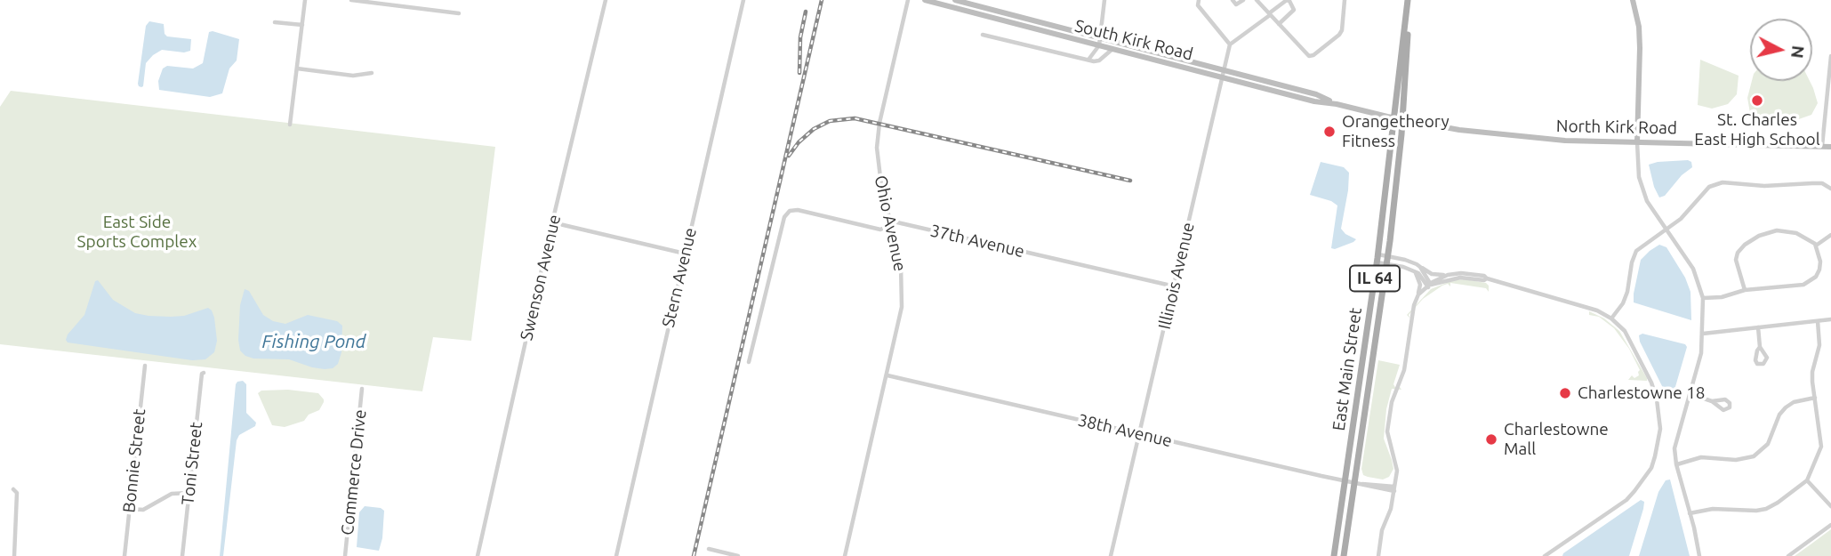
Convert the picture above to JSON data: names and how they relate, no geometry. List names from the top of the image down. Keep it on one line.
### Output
{"streets":{"main road":["South Kirk Road","North Kirk Road","IL 64","East Main Street"],"street":["Ohio Avenue","37th Avenue","Illinois Avenue","Swenson Avenue","Stern Avenue","38th Avenue","Bonnie Street","Toni Street","Commerce Drive"]},"crossings":[["South Kirk Road","North Kirk Road"],["South Kirk Road","Illinois Avenue"],["South Kirk Road","East Main Street"],["North Kirk Road","East Main Street"],["Ohio Avenue","37th Avenue"],["Ohio Avenue","38th Avenue"],["37th Avenue","Illinois Avenue"],["Illinois Avenue","38th Avenue"],["East Main Street","38th Avenue"]],"water":["Fishing Pond"],"parks":["East Side Sports Complex"],"places":["St. Charles East High School","Orangetheory Fitness","Charlestowne 18","Charlestowne Mall"],"north":"right"}
